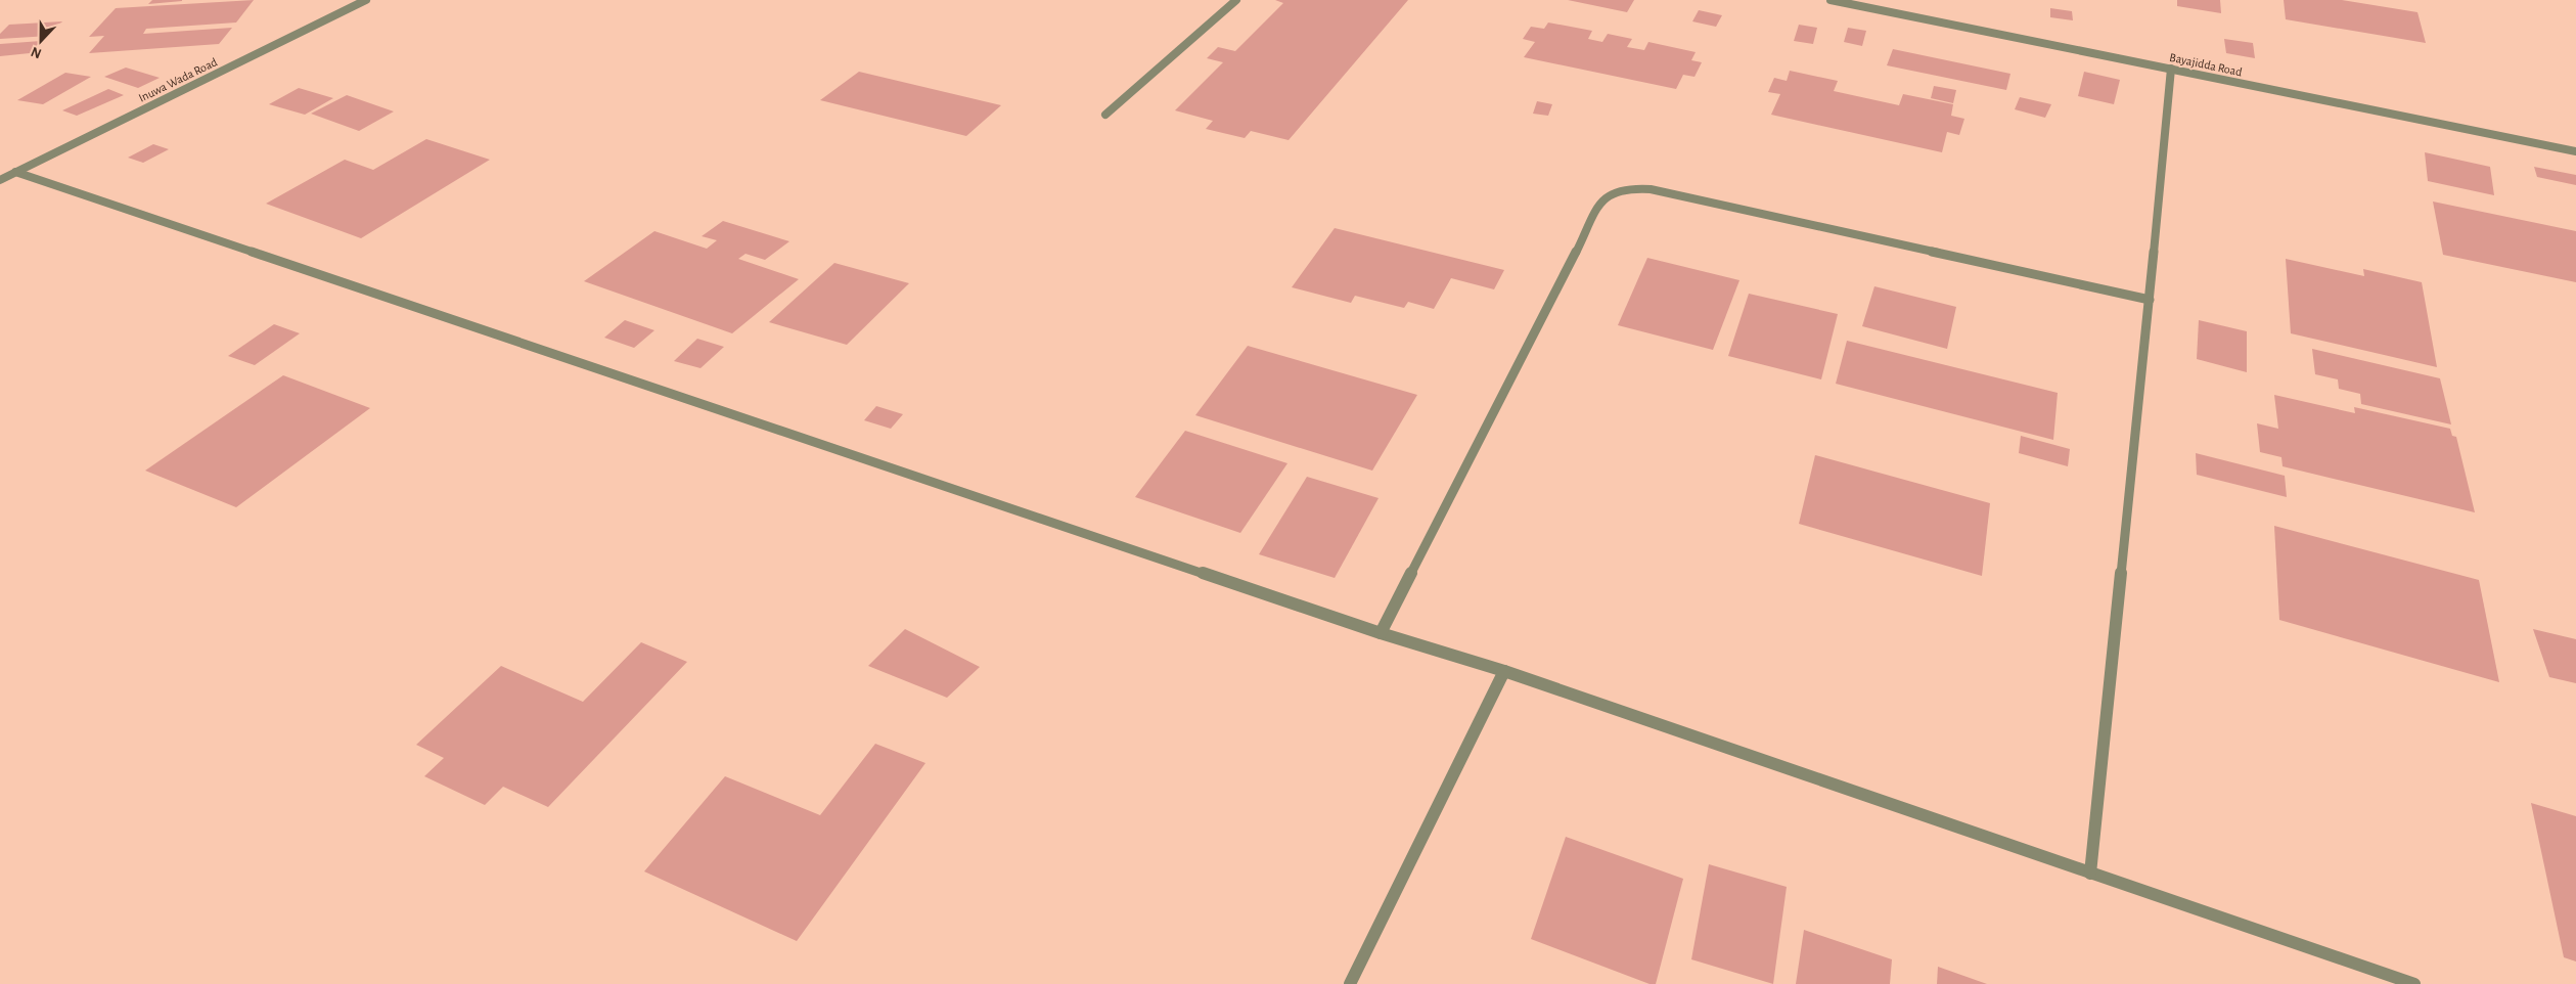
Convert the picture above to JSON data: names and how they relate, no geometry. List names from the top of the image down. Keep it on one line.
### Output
{"streets":{"street":["Bayajidda Road","Inuwa Wada Road"]},"north":"bottom"}
